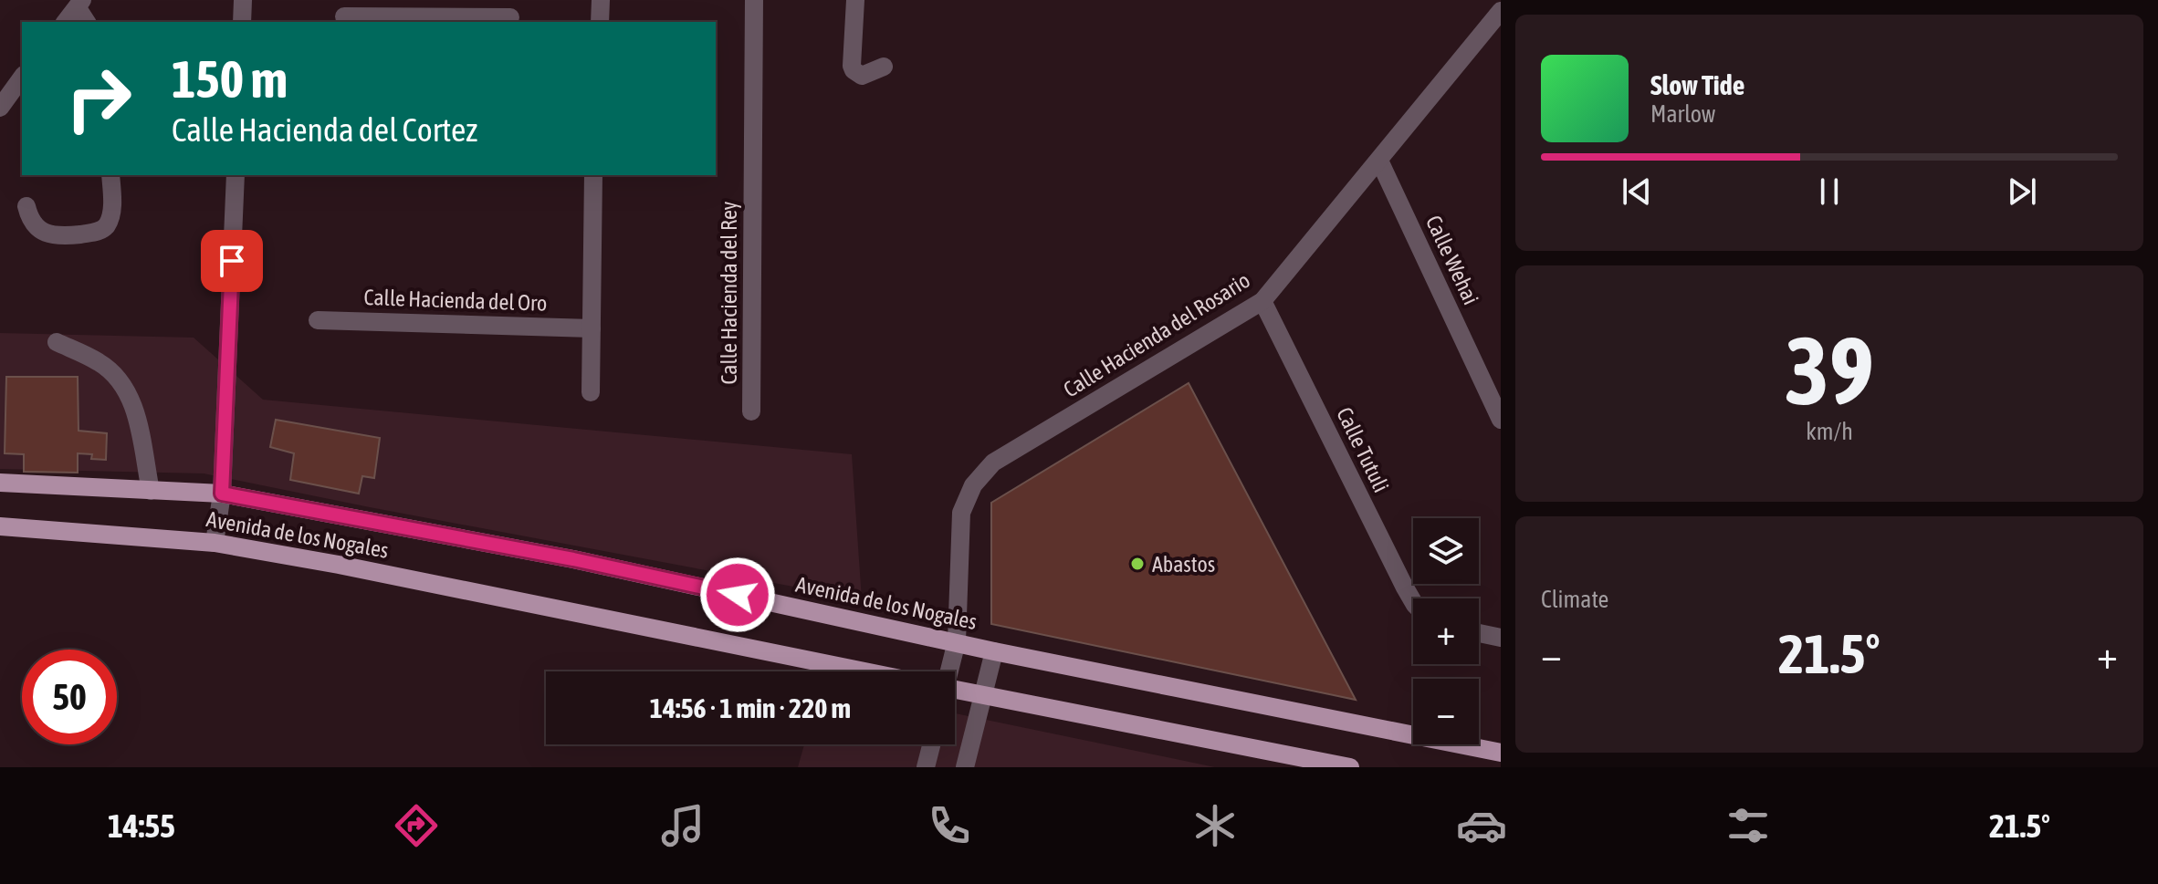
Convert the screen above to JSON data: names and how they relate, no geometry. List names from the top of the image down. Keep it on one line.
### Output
{"streets":{"main road":["Avenida de los Nogales"],"street":["Calle Wehai","Calle Hacienda del Rey","Calle Hacienda del Oro","Calle Hacienda del Rosario","Calle Tutuli"]},"crossings":[["Calle Wehai","Calle Hacienda del Rosario"],["Calle Hacienda del Rosario","Calle Tutuli"],["Calle Hacienda del Rosario","Avenida de los Nogales"]],"places":["Abastos"],"page":{"turn":["150 m","Calle Hacienda del Cortez"],"song":["Slow Tide","Marlow"],"tile":[["39","km/h"],"Climate"],"map_buttons":["+","−"],"heat":["−","21.5°","+"],"limit":"50","trip":"14:56 · 1 min · 220 m","tabs":["14:55","21.5°"]}}
